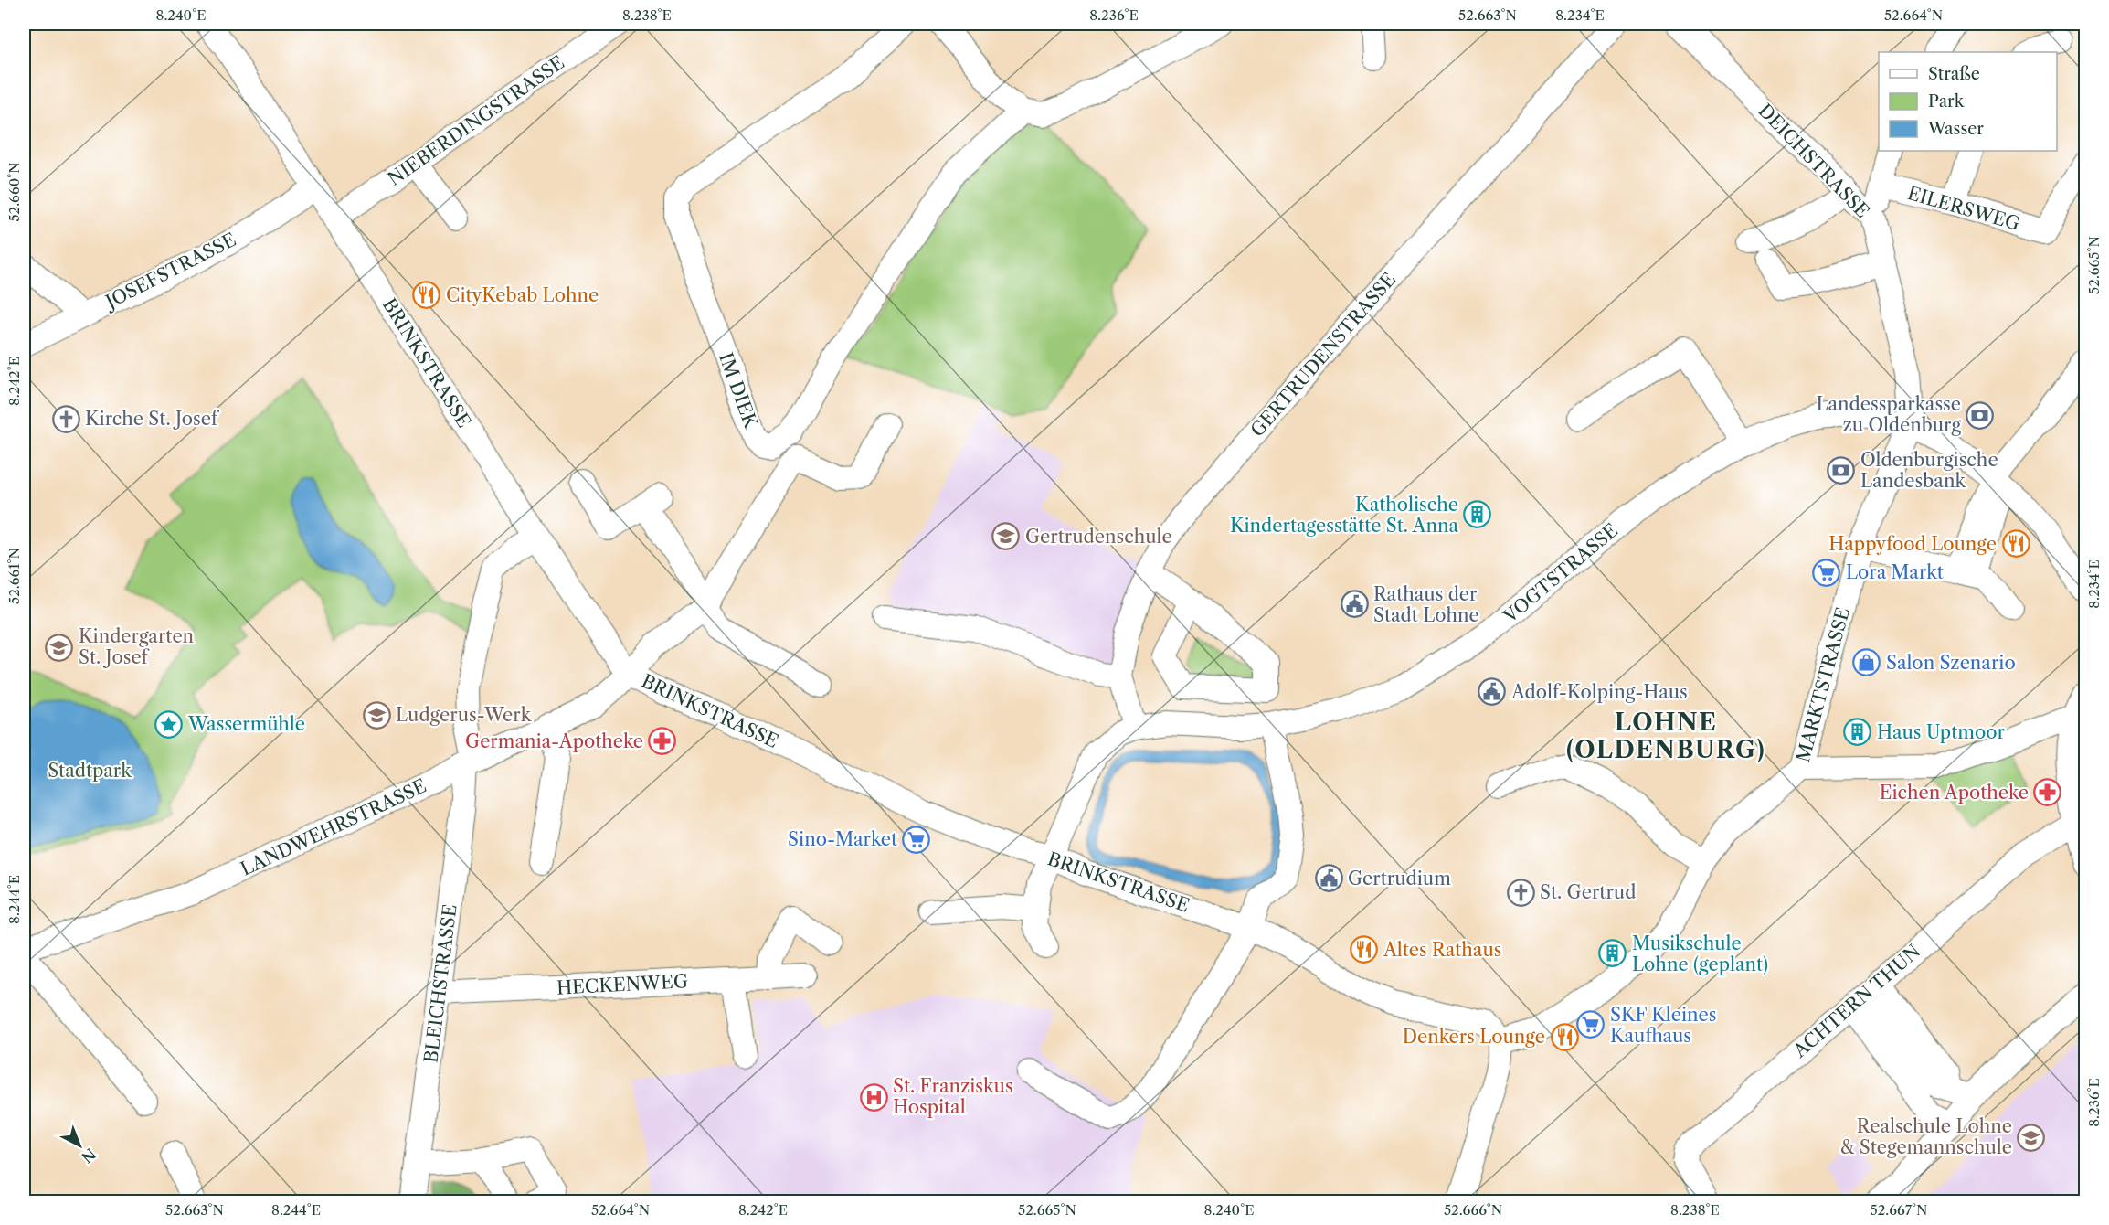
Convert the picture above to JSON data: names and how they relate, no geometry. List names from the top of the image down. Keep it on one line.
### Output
{"streets":{"street":["NIEBERDINGSTRASSE","DEICHSTRASSE","EILERSWEG","JOSEFSTRASSE","GERTRUDENSTRASSE","BRINKSTRASSE","IM DIEK","VOGTSTRASSE","MARKTSTRASSE","LANDWEHRSTRASSE","BLEICHSTRASSE","HECKENWEG","ACHTERN THUN"]},"crossings":[["NIEBERDINGSTRASSE","BRINKSTRASSE"],["DEICHSTRASSE","VOGTSTRASSE"],["DEICHSTRASSE","MARKTSTRASSE"],["JOSEFSTRASSE","BRINKSTRASSE"],["GERTRUDENSTRASSE","VOGTSTRASSE"],["BRINKSTRASSE","VOGTSTRASSE"],["BRINKSTRASSE","MARKTSTRASSE"],["BRINKSTRASSE","LANDWEHRSTRASSE"],["BRINKSTRASSE","BLEICHSTRASSE"],["VOGTSTRASSE","MARKTSTRASSE"],["LANDWEHRSTRASSE","BLEICHSTRASSE"],["BLEICHSTRASSE","HECKENWEG"]],"districts":["LOHNE (OLDENBURG)"],"parks":["Stadtpark"],"places":{"restaurant":["CityKebab Lohne","Happyfood Lounge","Altes Rathaus","Denkers Lounge"],"bank":["Landessparkasse zu Oldenburg","Oldenburgische Landesbank"],"church":["Kirche St. Josef","St. Gertrud"],"building":["Katholische Kindertagesstätte St. Anna","Haus Uptmoor","Musikschule Lohne (geplant)"],"school or university":["Gertrudenschule","Kindergarten St. Josef","Ludgerus-Werk","Realschule Lohne & Stegemannschule"],"supermarket":["Lora Markt","Sino-Market","SKF Kleines Kaufhaus"],"public building":["Rathaus der Stadt Lohne","Adolf-Kolping-Haus","Gertrudium"],"shop":["Salon Szenario"],"place":["Wassermühle"],"pharmacy":["Germania-Apotheke","Eichen Apotheke"],"hospital":["St. Franziskus Hospital"]},"legend":["Straße","Park","Wasser"],"north":"bottom right","coordinates":["8.240°E","8.238°E","8.236°E","52.663°N","8.234°E","52.664°N","52.660°N","52.665°N","8.242°E","52.661°N","8.244°E","52.666°N","52.667°N"]}
